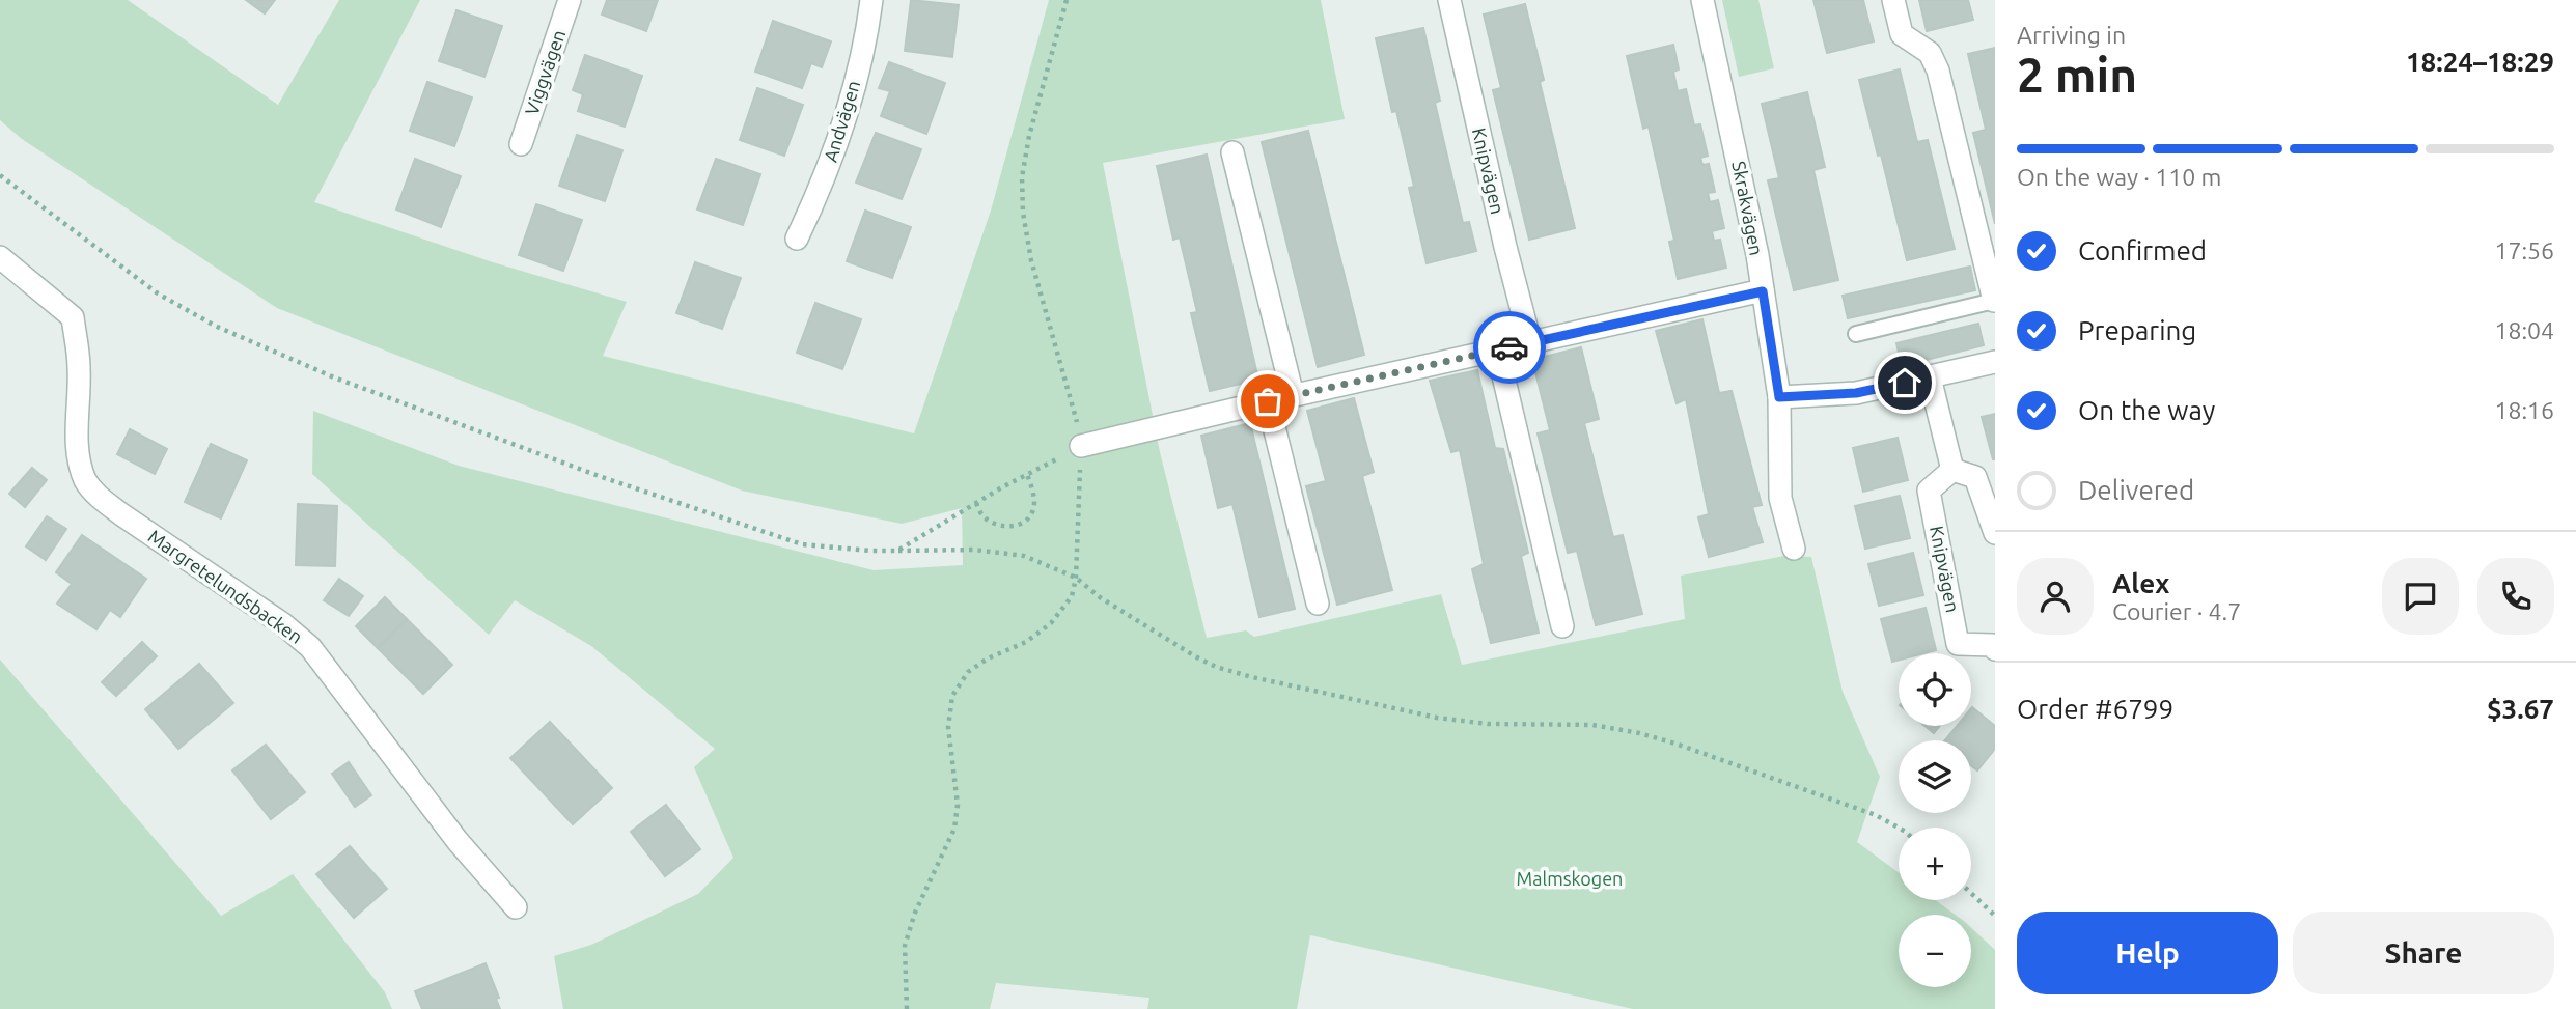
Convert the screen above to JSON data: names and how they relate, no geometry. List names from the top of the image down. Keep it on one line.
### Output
{"streets":{"street":["Viggvägen","Andvägen","Knipvägen","Skrakvägen","Margretelundsbacken"]},"parks":["Malmskogen"],"page":{"heading":["2 min","Arriving in","18:24–18:29"],"panel":["Alex","Courier · 4.7","Order #6799","$3.67"],"bar":"On the way · 110 m","list":[["Confirmed","17:56"],["Preparing","18:04"],["On the way","18:16"],"Delivered"],"map_buttons":["+","−"],"buttons":["Help","Share"]}}
